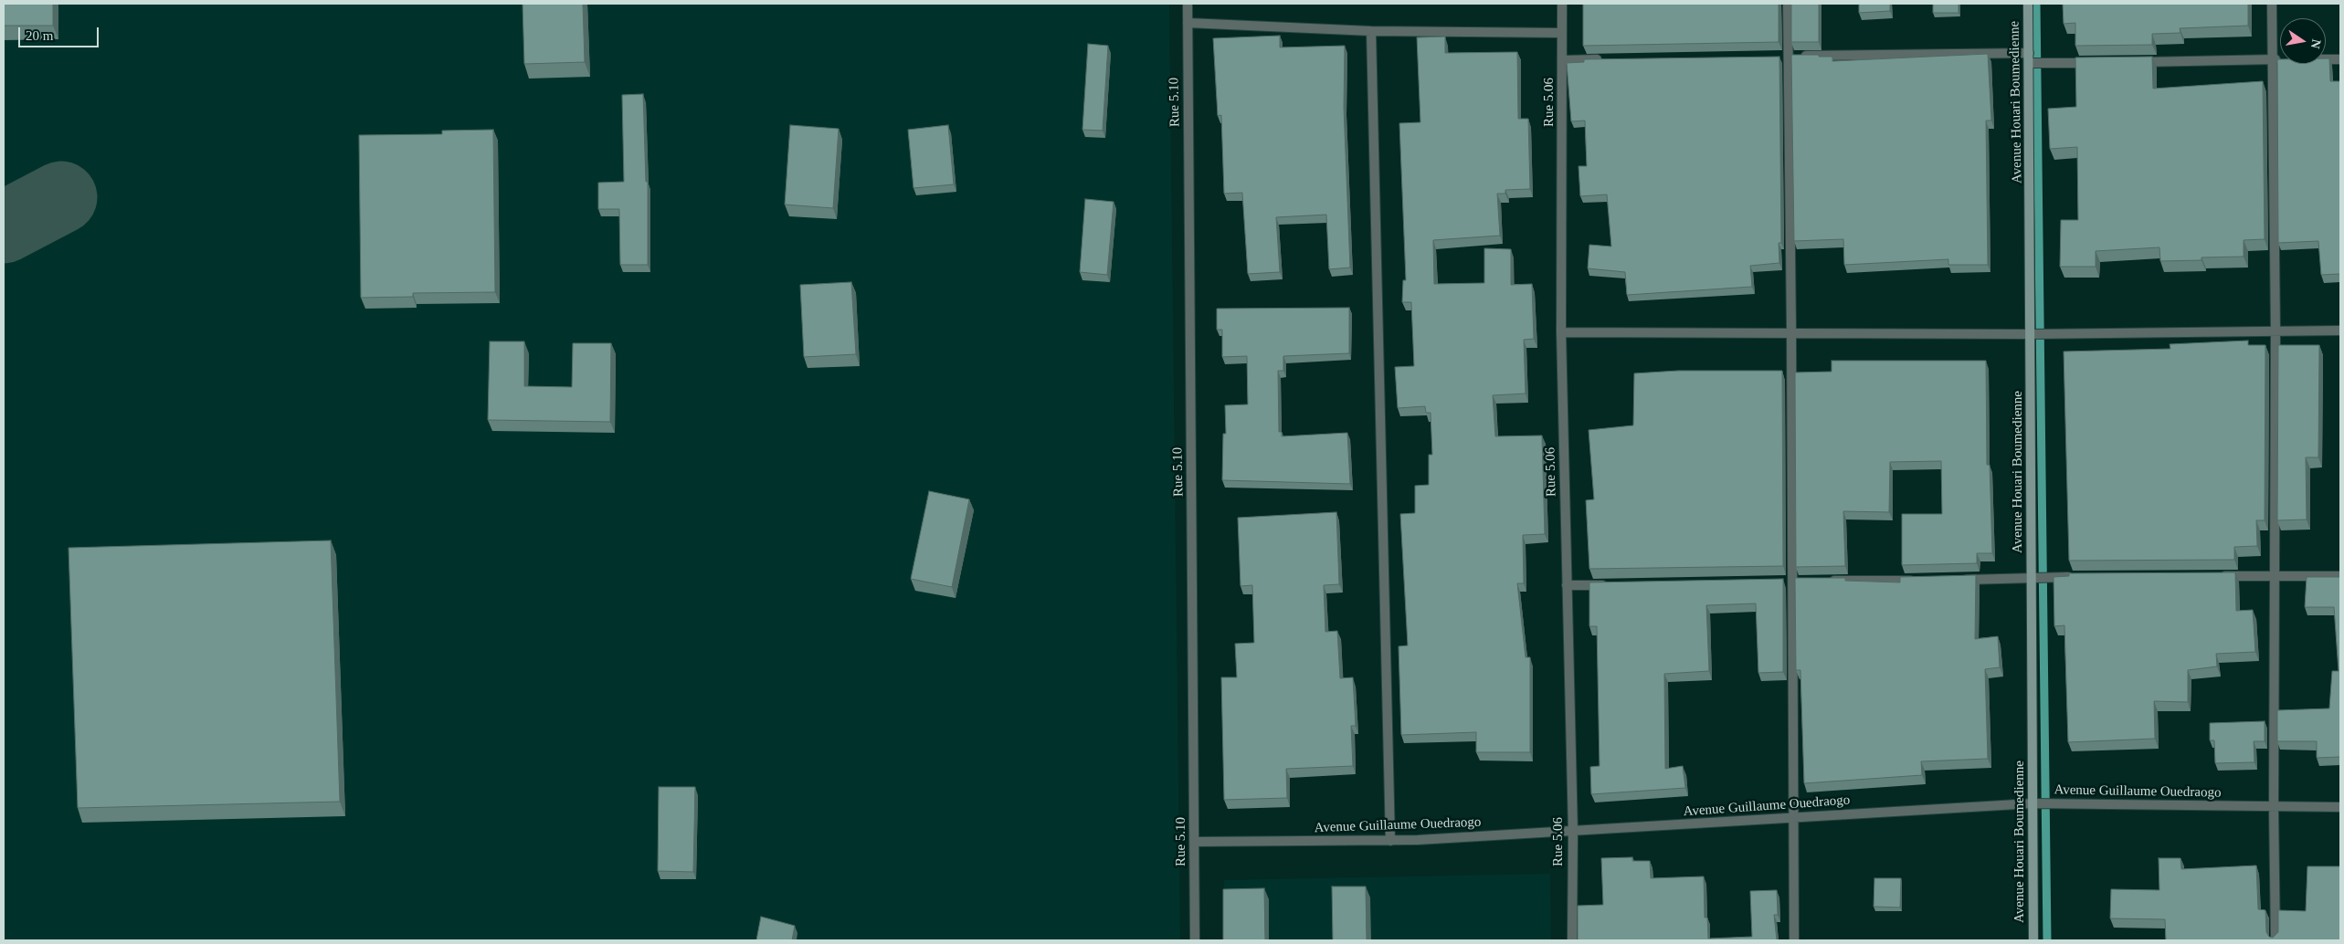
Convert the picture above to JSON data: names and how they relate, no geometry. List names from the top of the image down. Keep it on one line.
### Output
{"streets":{"main road":["Avenue Houari Boumedienne"],"street":["Rue 5.10","Rue 5.06","Avenue Guillaume Ouedraogo"]},"crossings":[["Rue 5.10","Avenue Guillaume Ouedraogo"],["Rue 5.06","Avenue Guillaume Ouedraogo"],["Avenue Houari Boumedienne","Avenue Guillaume Ouedraogo"]],"scale_bar":"20 m","north":"right"}
